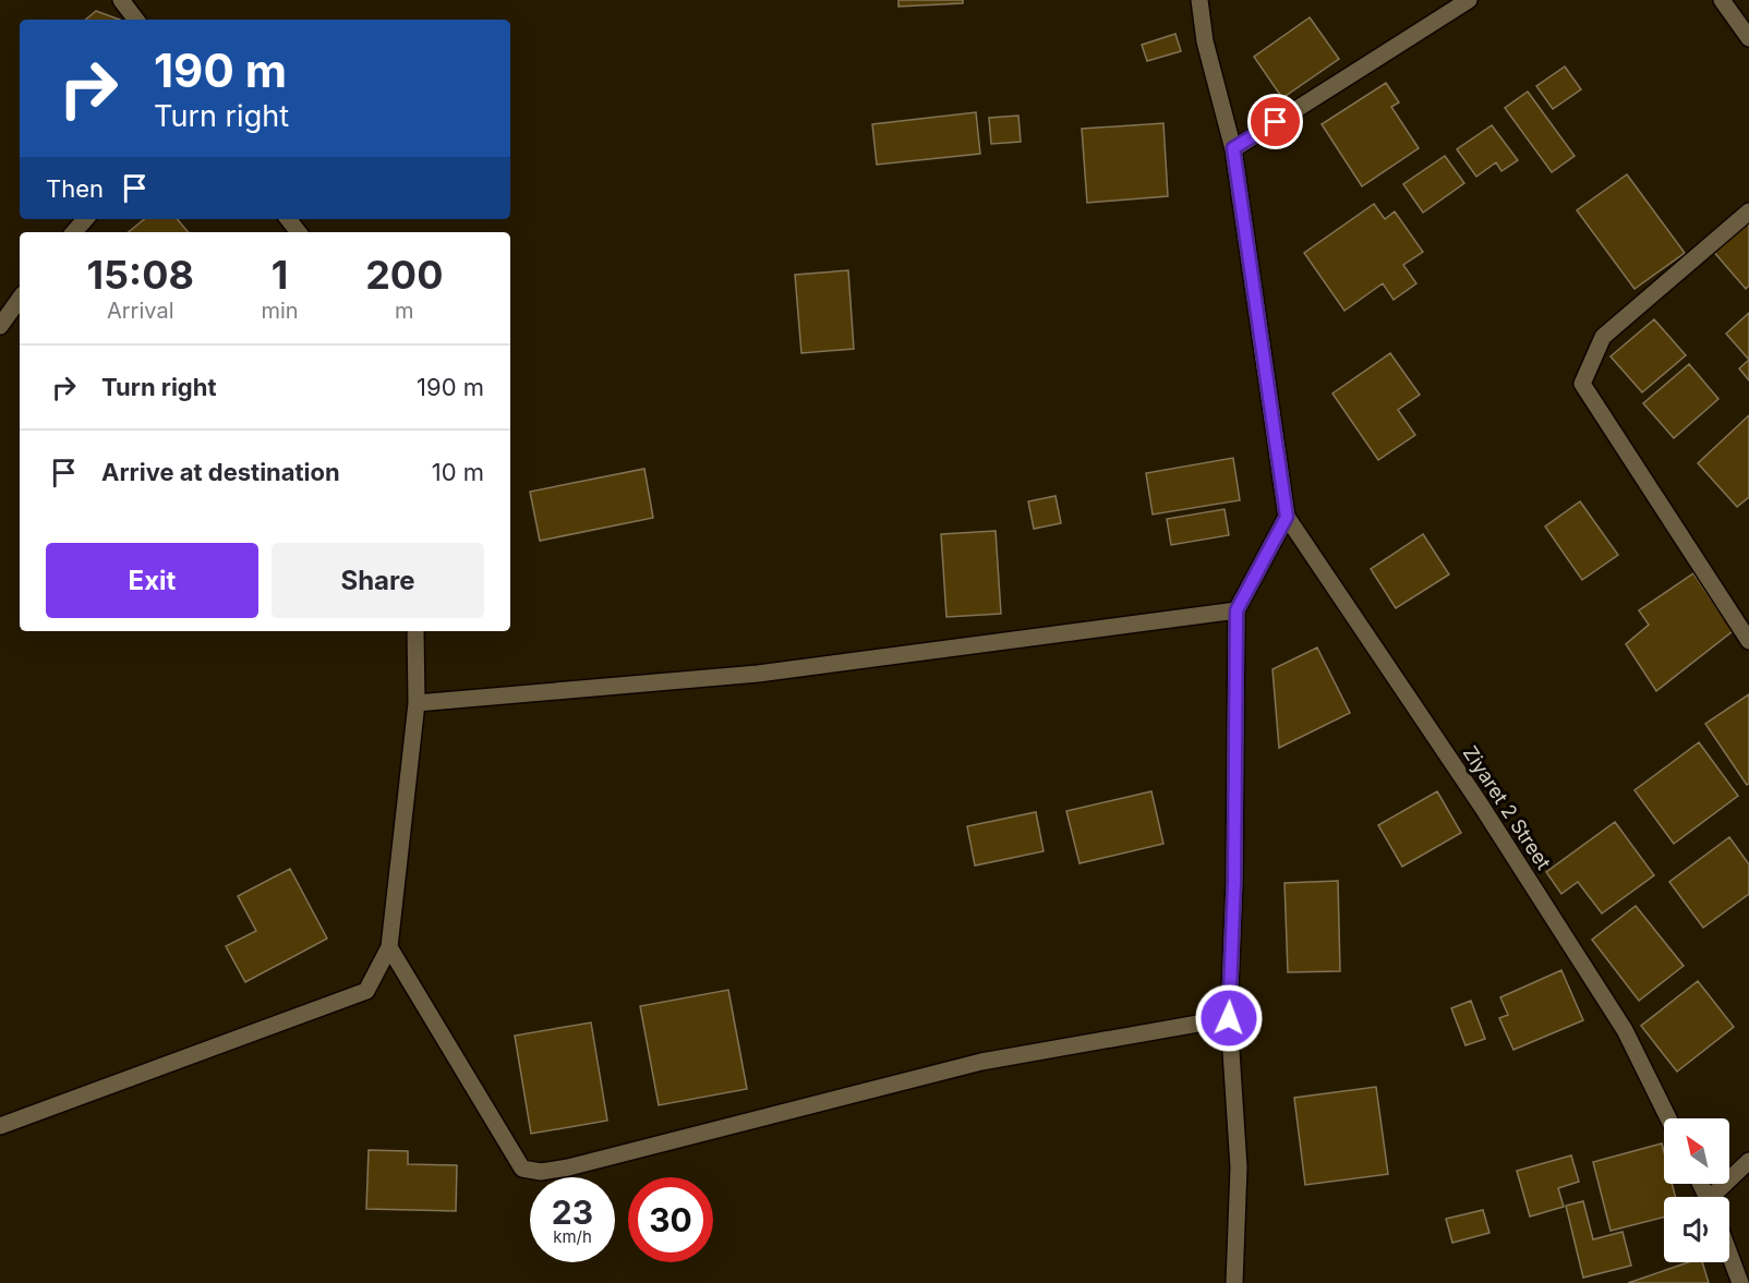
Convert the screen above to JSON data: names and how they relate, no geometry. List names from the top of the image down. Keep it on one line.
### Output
{"streets":{"street":["Ziyaret 2 Street"]},"north":"top left","page":{"turn":["190 m","Turn right"],"then":"Then","eta":["15:08","Arrival","1","min","200","m"],"list":[{"name":"Turn right","value":"190 m"},{"name":"Arrive at destination","value":"10 m"}],"buttons":["Exit","Share"],"speed":"23 km/h","limit":"30"}}
